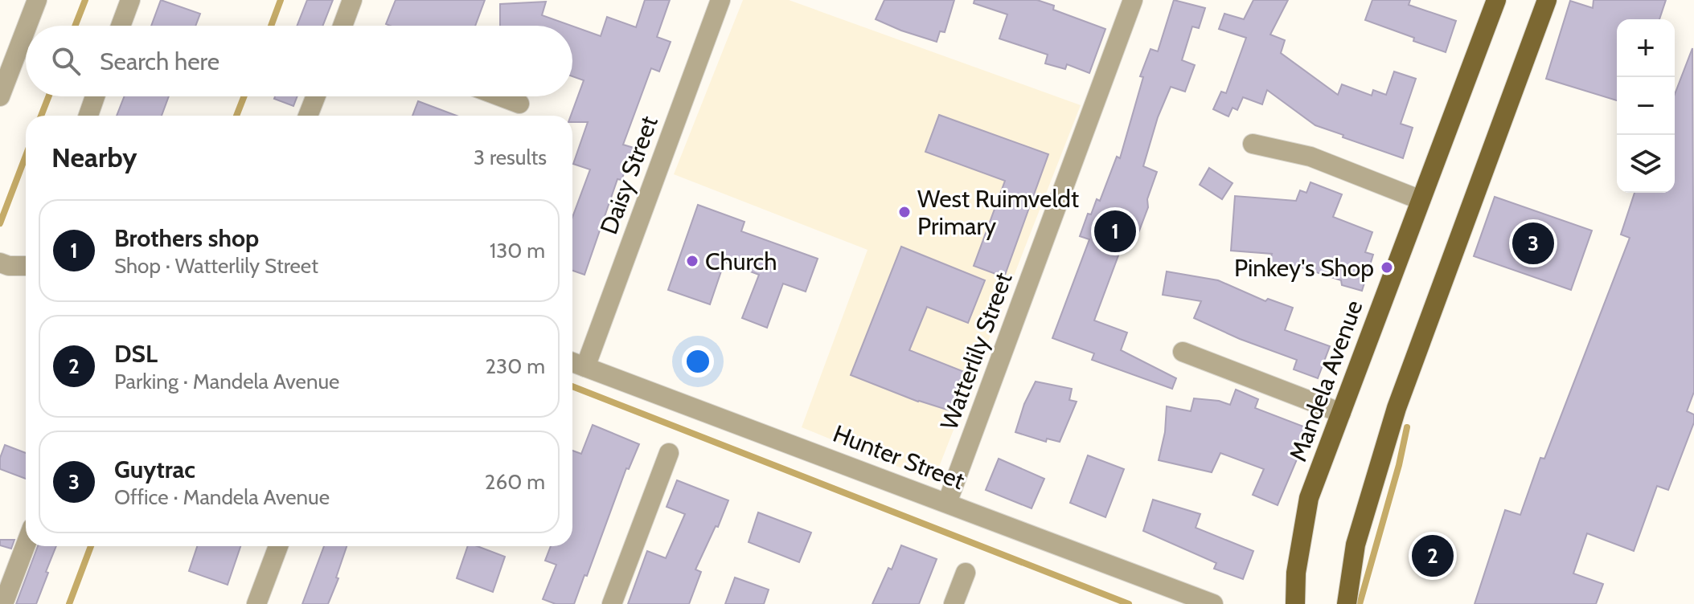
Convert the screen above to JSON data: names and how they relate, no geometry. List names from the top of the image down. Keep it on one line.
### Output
{"streets":{"main road":["Mandela Avenue"],"street":["Daisy Street","Watterlily Street","Hunter Street"]},"crossings":[["Daisy Street","Hunter Street"],["Watterlily Street","Hunter Street"]],"places":["West Ruimveldt Primary","Church","Pinkey's Shop"],"page":{"map_buttons":["+","−"],"search":"Search here","heading":["Nearby","3 results"],"list":[{"mark":"1","name":"Brothers shop","note":"Shop · Watterlily Street","value":"130 m"},{"mark":"2","name":"DSL","note":"Parking · Mandela Avenue","value":"230 m"},{"mark":"3","name":"Guytrac","note":"Office · Mandela Avenue","value":"260 m"}],"pins":["1","3","2"]}}
